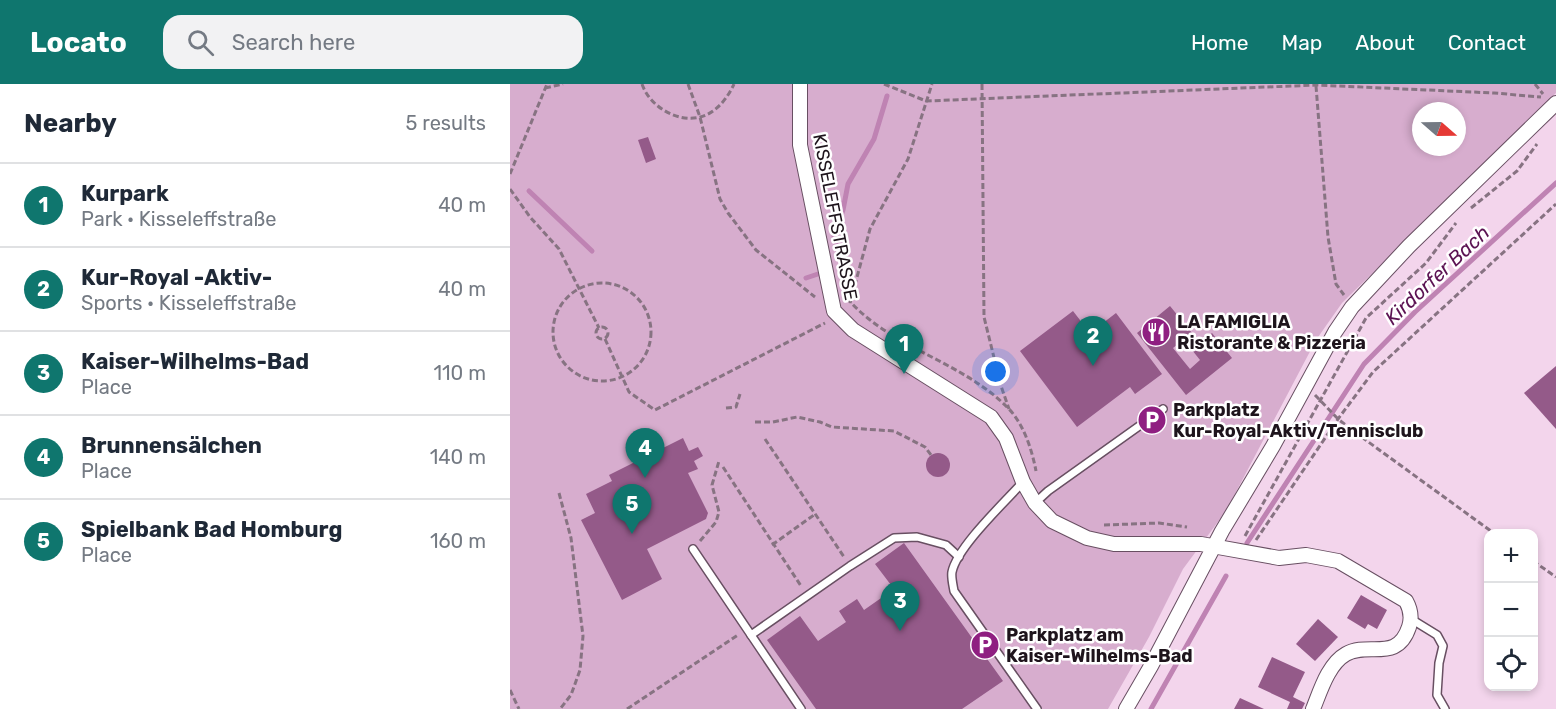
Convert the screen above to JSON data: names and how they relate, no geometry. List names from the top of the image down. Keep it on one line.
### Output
{"streets":{"street":["KISSELEFFSTRASSE"]},"water":["Kirdorfer Bach"],"places":{"restaurant":["LA FAMIGLIA Ristorante & Pizzeria"],"parking":["Parkplatz Kur-Royal-Aktiv/Tennisclub","Parkplatz am Kaiser-Wilhelms-Bad"]},"north":"right","page":{"header":"Locato","search":"Search here","nav":["Home","Map","About","Contact"],"heading":["Nearby","5 results"],"list":[{"mark":"1","name":"Kurpark","note":"Park · Kisseleffstraße","value":"40 m"},{"mark":"2","name":"Kur-Royal -Aktiv-","note":"Sports · Kisseleffstraße","value":"40 m"},{"mark":"3","name":"Kaiser-Wilhelms-Bad","note":"Place","value":"110 m"},{"mark":"4","name":"Brunnensälchen","note":"Place","value":"140 m"},{"mark":"5","name":"Spielbank Bad Homburg","note":"Place","value":"160 m"}],"pins":["2","1","4","5","3"],"map_buttons":["+","−"]}}
